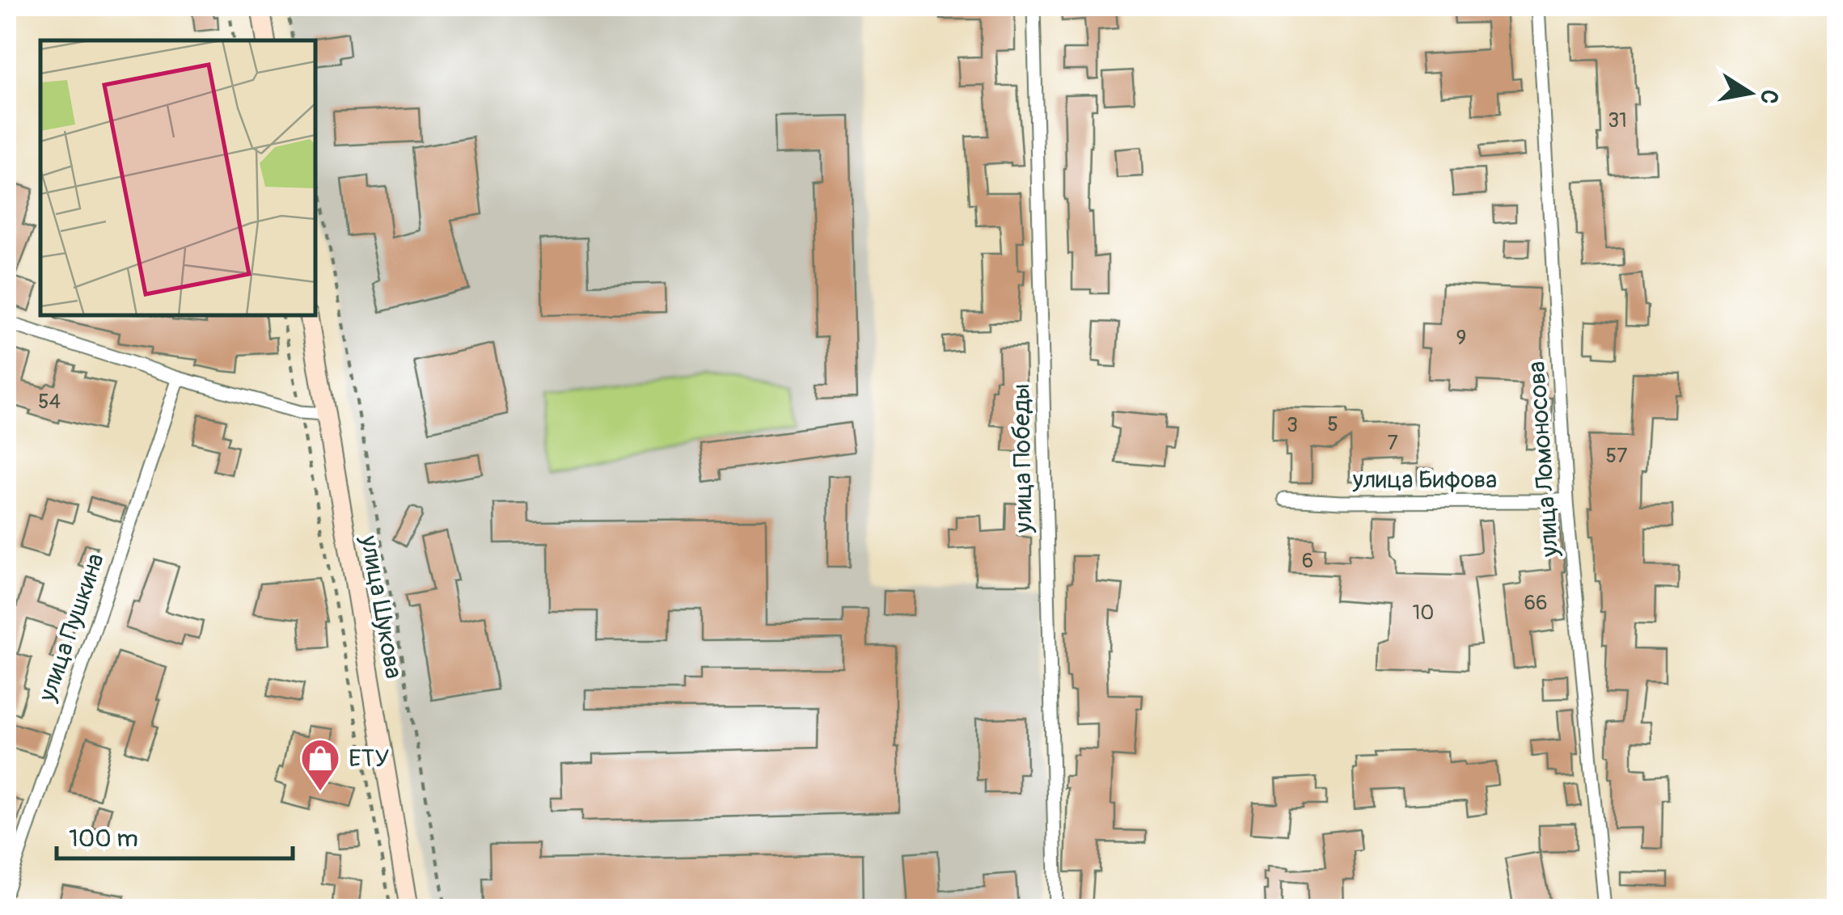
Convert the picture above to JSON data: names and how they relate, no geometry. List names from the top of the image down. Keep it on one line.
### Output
{"streets":{"main road":["улица Шукова"],"street":["улица Победы","улица Ломоносова","улица Бифова","улица Пушкина"]},"crossings":[["улица Ломоносова","улица Бифова"]],"places":{"shop":["ЕТУ"]},"house_numbers":["31","9","54","5","3","7","57","6","66","10"],"scale_bar":"100 m","north":"right"}
